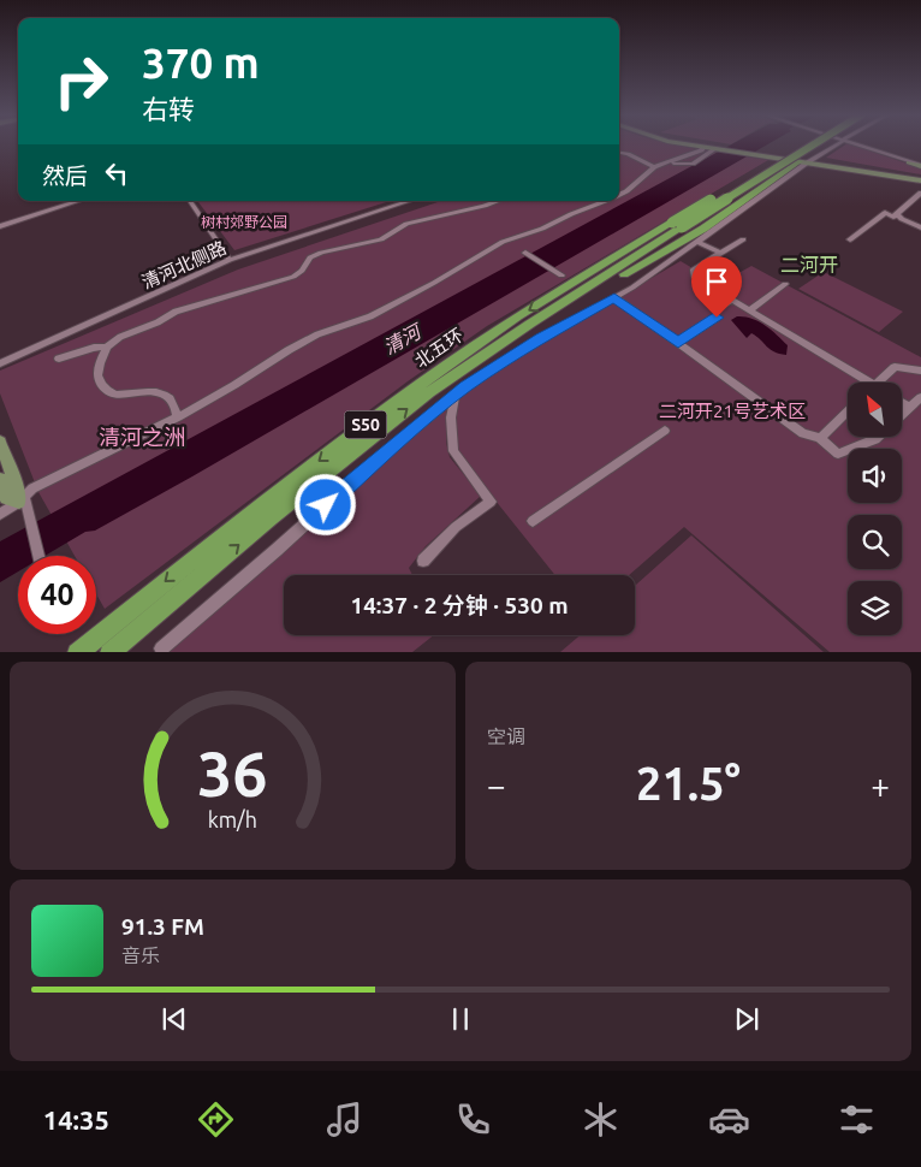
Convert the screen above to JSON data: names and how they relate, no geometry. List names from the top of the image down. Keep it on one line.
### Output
{"streets":{"highway":["北五环","S50"],"street":["清河北侧路"]},"districts":["二河开"],"water":["清河"],"parks":["树村郊野公园","二河开21号艺术区","清河之洲"],"north":"top left","page":{"turn":["370 m","右转"],"then":"然后","limit":"40","trip":"14:37 · 2 分钟 · 530 m","tile":"空调","heat":["−","21.5°","+"],"song":["91.3 FM","音乐"],"tabs":"14:35","gauge":["36","km/h"]}}
